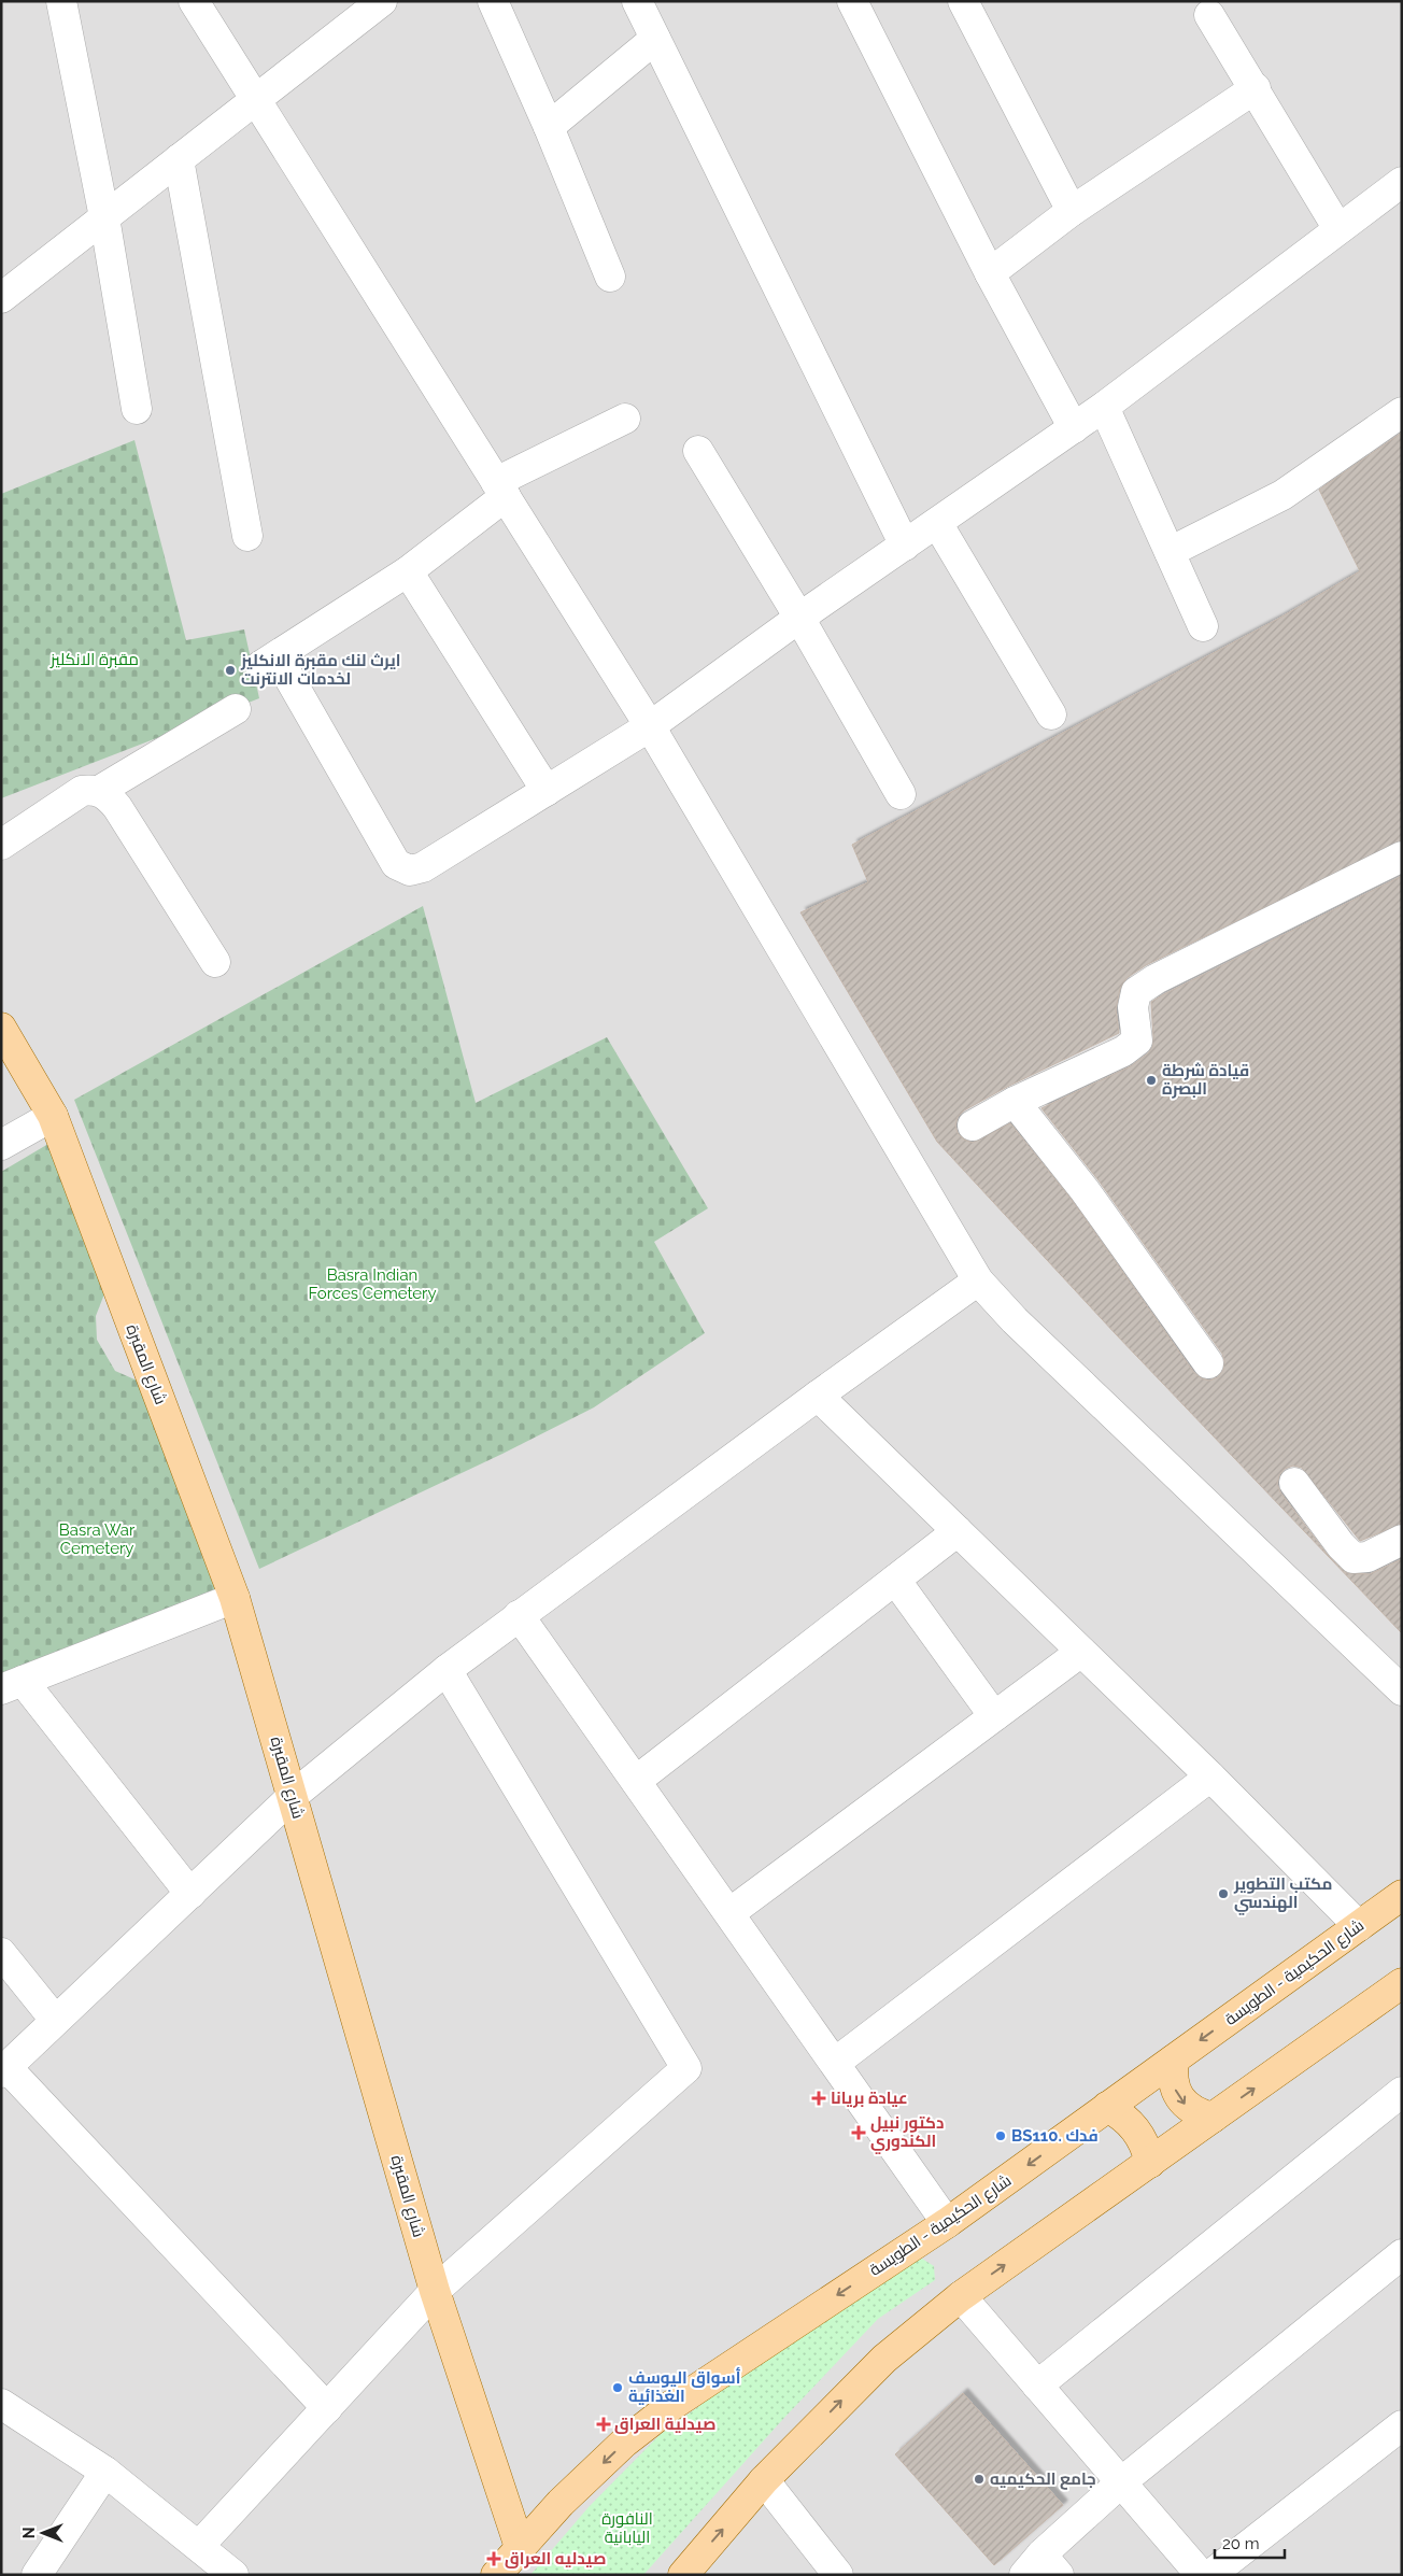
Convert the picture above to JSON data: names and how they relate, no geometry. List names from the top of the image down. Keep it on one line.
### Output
{"streets":{"main road":["شارع المقبرة","شارع الحكيمية - الطويسة"]},"crossings":[["شارع المقبرة","شارع الحكيمية - الطويسة"]],"parks":["مقبرة الانكليز","Basra Indian Forces Cemetery","Basra War Cemetery","النافورة اليابانية"],"places":{"other":["ايرث لنك مقبرة الانكليز لخدمات الانترنت","قيادة شرطة البصرة","مكتب التطوير الهندسي","BS110. فدك","أسواق اليوسف الغذائية","جامع الحكيميه"],"health":["عيادة بريانا","دكتور نبيل الكندوري","صيدلية العراق","صيدليه العراق"]},"scale_bar":"20 m","north":"left"}
